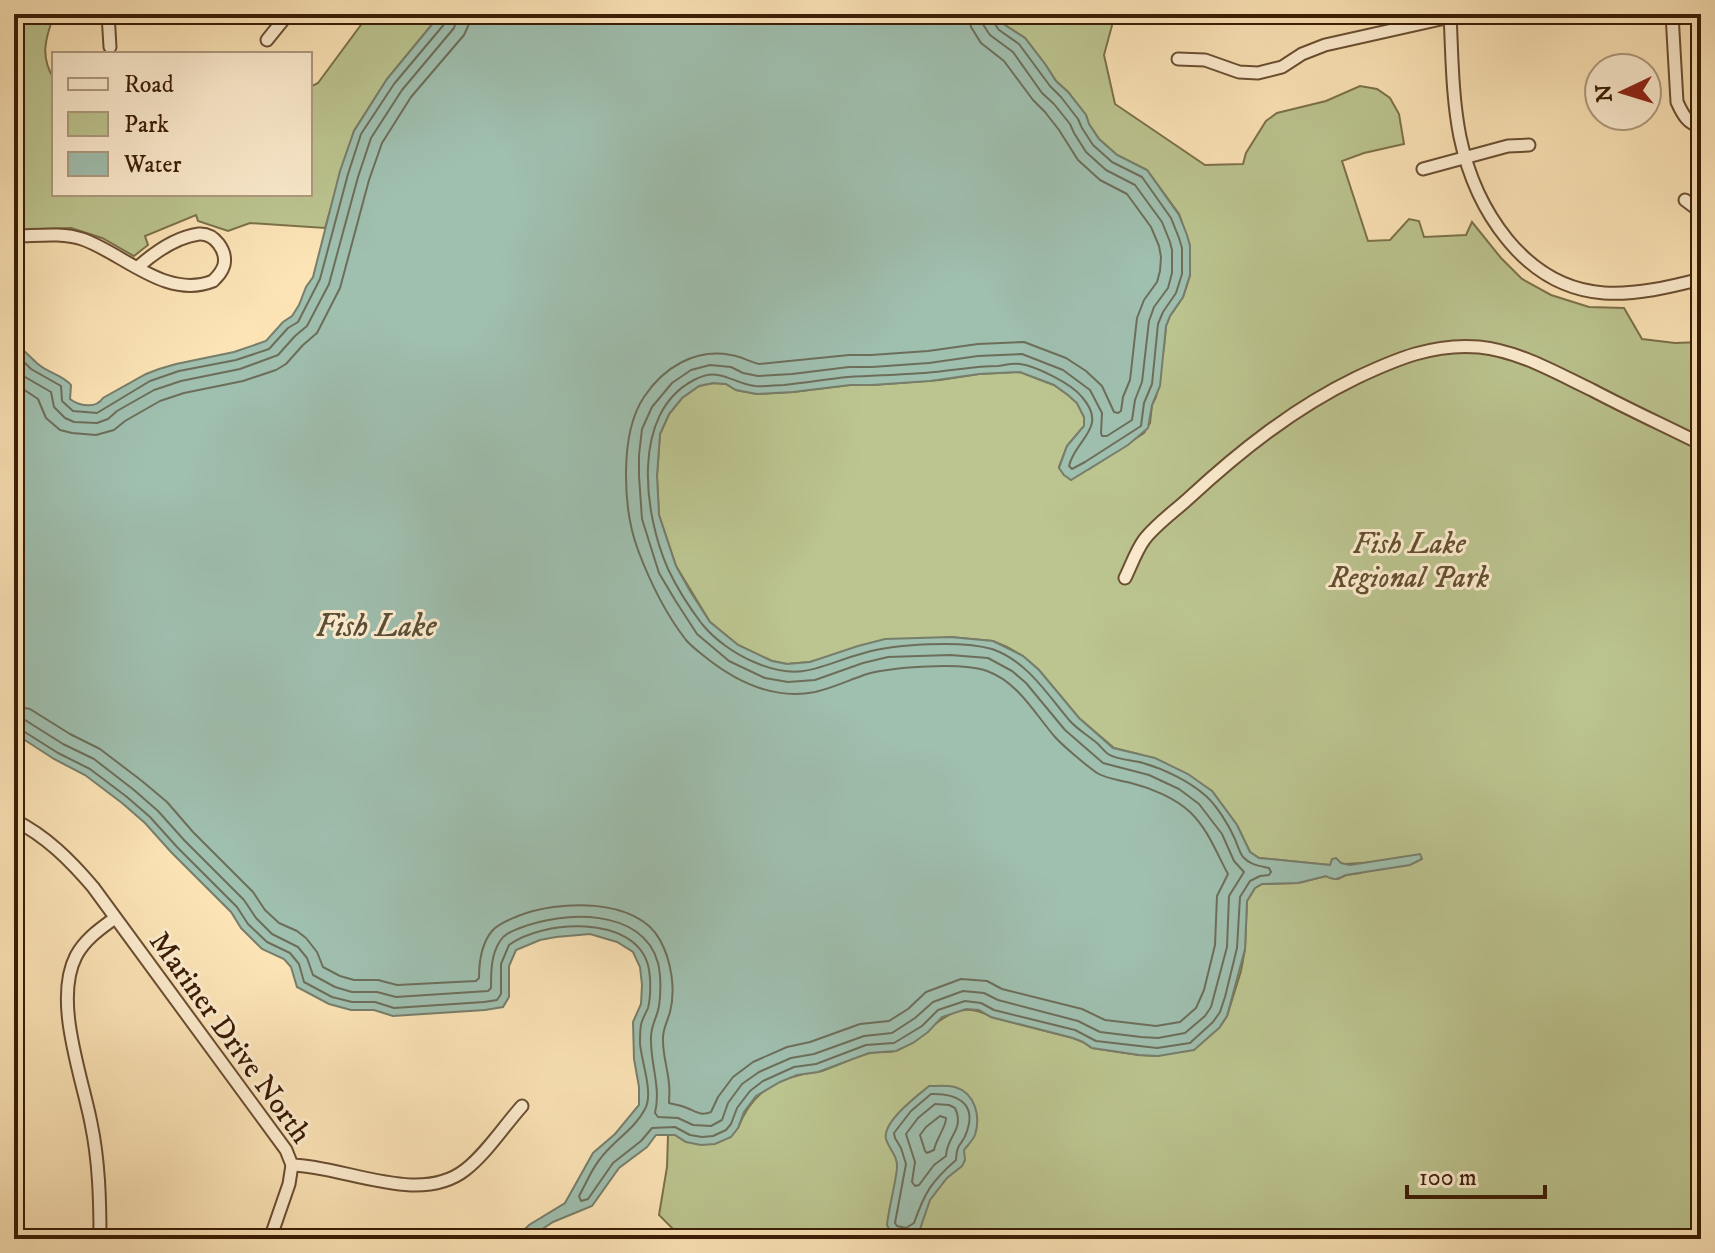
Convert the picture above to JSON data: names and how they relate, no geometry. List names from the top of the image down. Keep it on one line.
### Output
{"streets":{"street":["Mariner Drive North"]},"water":["Fish Lake"],"parks":["Fish Lake Regional Park"],"legend":["Road","Park","Water"],"scale_bar":"100 m","north":"left"}
